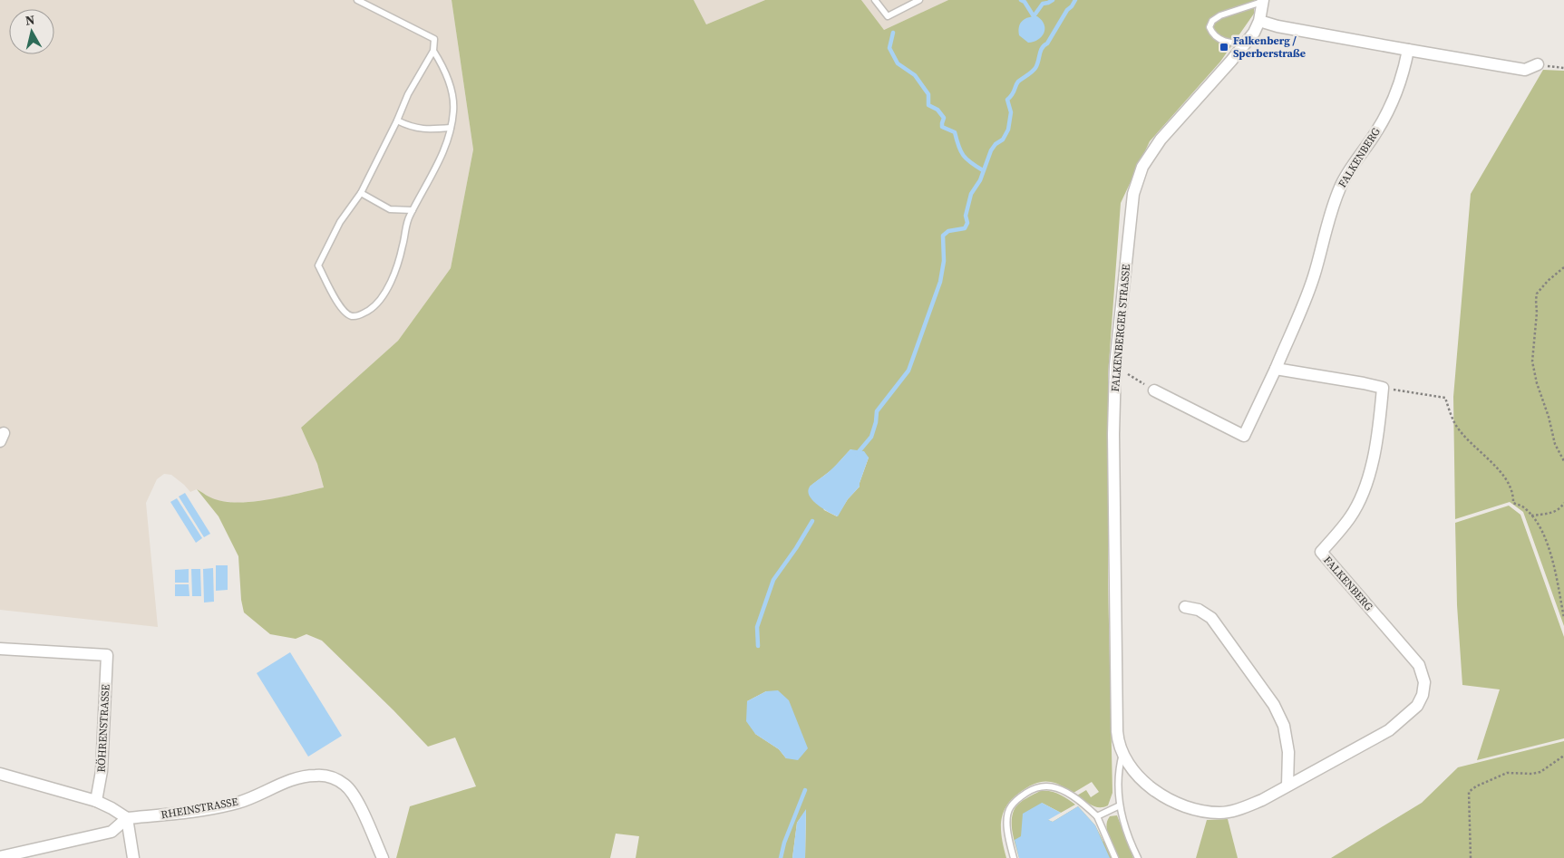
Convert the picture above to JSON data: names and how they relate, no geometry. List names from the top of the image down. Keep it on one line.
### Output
{"streets":{"street":["FALKENBERG","FALKENBERGER STRASSE","RÖHRENSTRASSE","RHEINSTRASSE"]},"crossings":[["FALKENBERG","FALKENBERGER STRASSE"]],"places":{"transit":["Falkenberg / Sperberstraße"]},"north":"top"}
